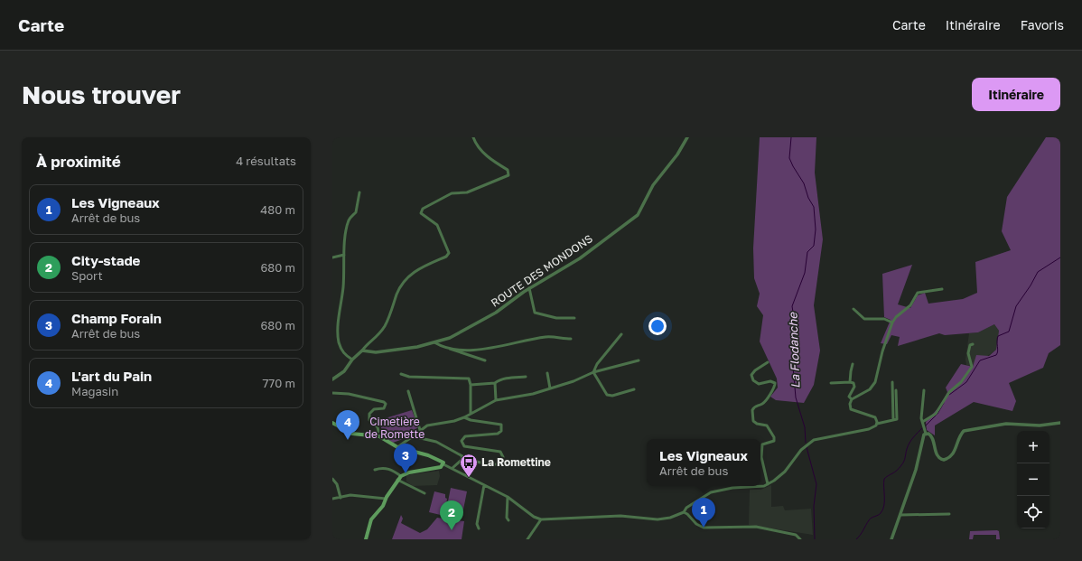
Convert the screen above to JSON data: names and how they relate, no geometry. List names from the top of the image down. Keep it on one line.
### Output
{"streets":{"street":["ROUTE DES MONDONS"]},"water":["La Flodanche"],"parks":["Cimetière de Romette"],"places":{"bus stop":["La Romettine"]},"page":{"header":"Carte","nav":["Carte","Itinéraire","Favoris"],"buttons":"Itinéraire","title":"Nous trouver","heading":["À proximité","4 résultats"],"list":[{"mark":"1","name":"Les Vigneaux","note":"Arrêt de bus","value":"480 m"},{"mark":"2","name":"City-stade","note":"Sport","value":"680 m"},{"mark":"3","name":"Champ Forain","note":"Arrêt de bus","value":"680 m"},{"mark":"4","name":"L'art du Pain","note":"Magasin","value":"770 m"}],"pins":["4","3","1","2"],"map_buttons":["+","−"],"popup":["Les Vigneaux","Arrêt de bus"]}}
